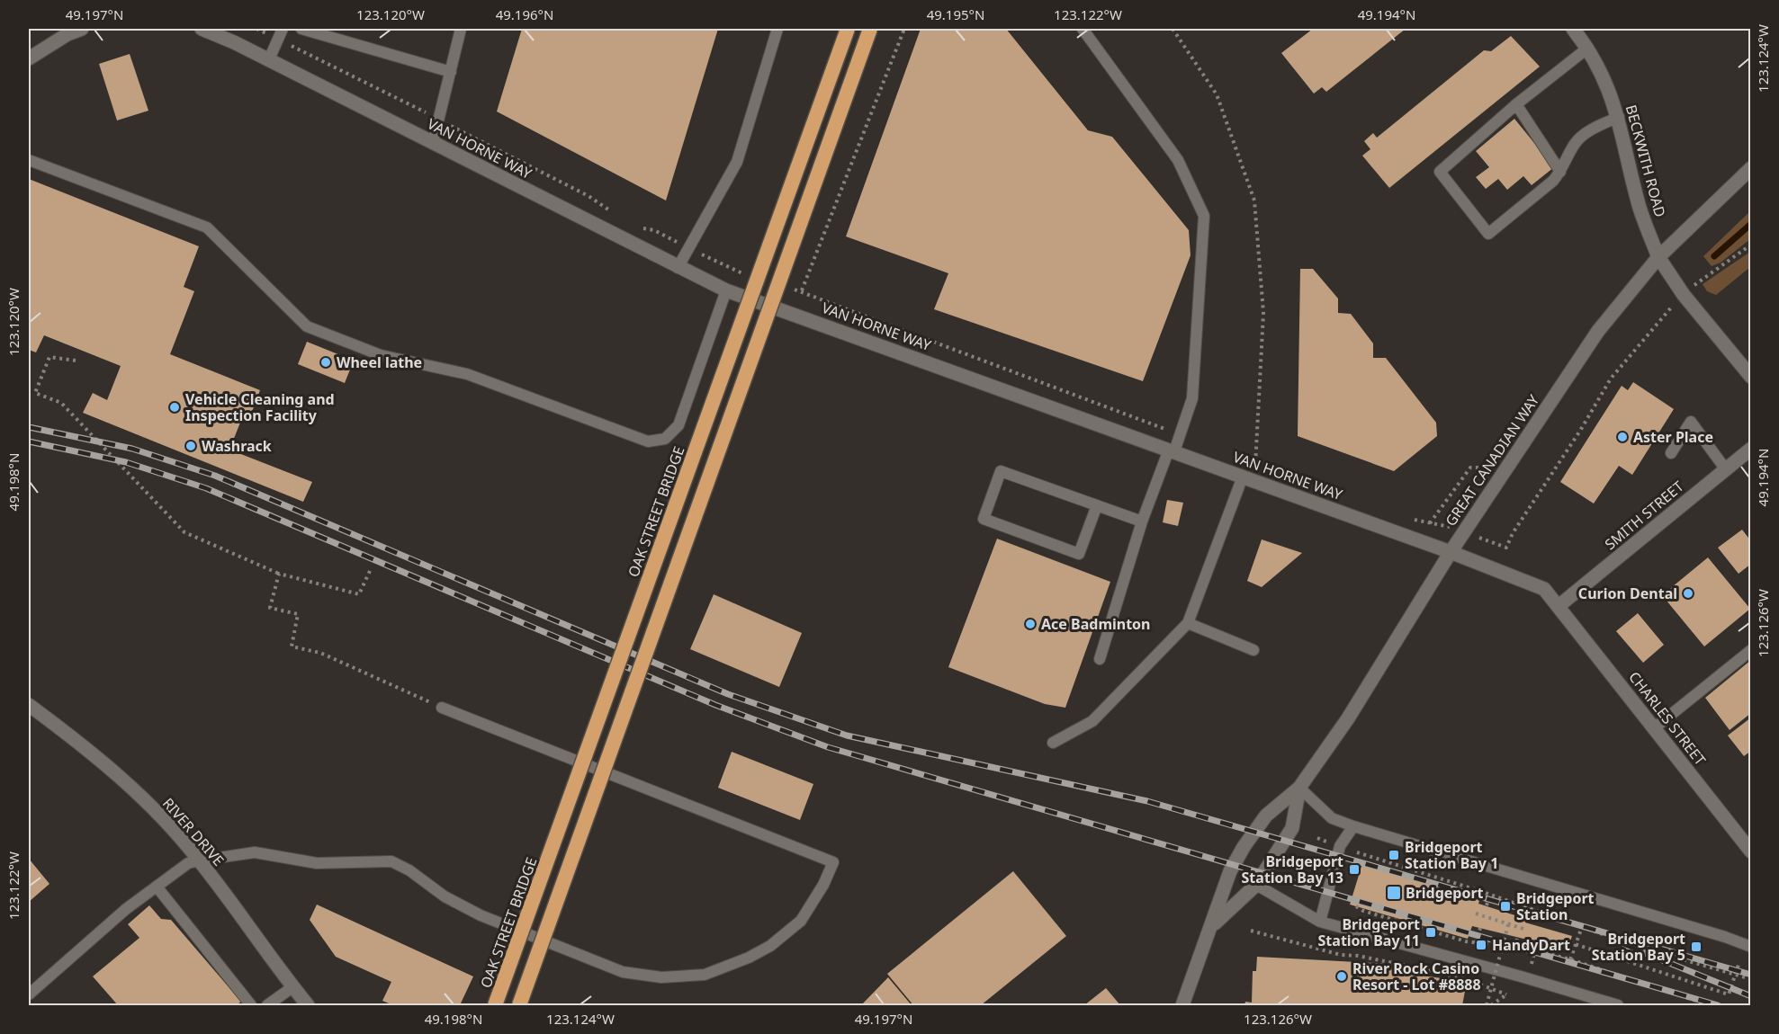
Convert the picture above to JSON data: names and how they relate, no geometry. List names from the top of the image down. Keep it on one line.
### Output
{"streets":{"highway":["OAK STREET BRIDGE"],"street":["VAN HORNE WAY","BECKWITH ROAD","GREAT CANADIAN WAY","SMITH STREET","CHARLES STREET","RIVER DRIVE"]},"crossings":[["VAN HORNE WAY","GREAT CANADIAN WAY"],["VAN HORNE WAY","SMITH STREET"],["VAN HORNE WAY","CHARLES STREET"],["BECKWITH ROAD","GREAT CANADIAN WAY"],["SMITH STREET","CHARLES STREET"]],"places":{"other":["Wheel lathe","Vehicle Cleaning and Inspection Facility","Aster Place","Washrack","Curion Dental","Ace Badminton","River Rock Casino Resort - Lot #8888"],"transit":["Bridgeport Station Bay 1","Bridgeport Station Bay 13","Bridgeport","Bridgeport Station","Bridgeport Station Bay 11","HandyDart","Bridgeport Station Bay 5"]},"coordinates":["49.197°N","123.120°W","49.196°N","49.195°N","123.122°W","49.194°N","123.124°W","49.198°N","123.126°W"]}
